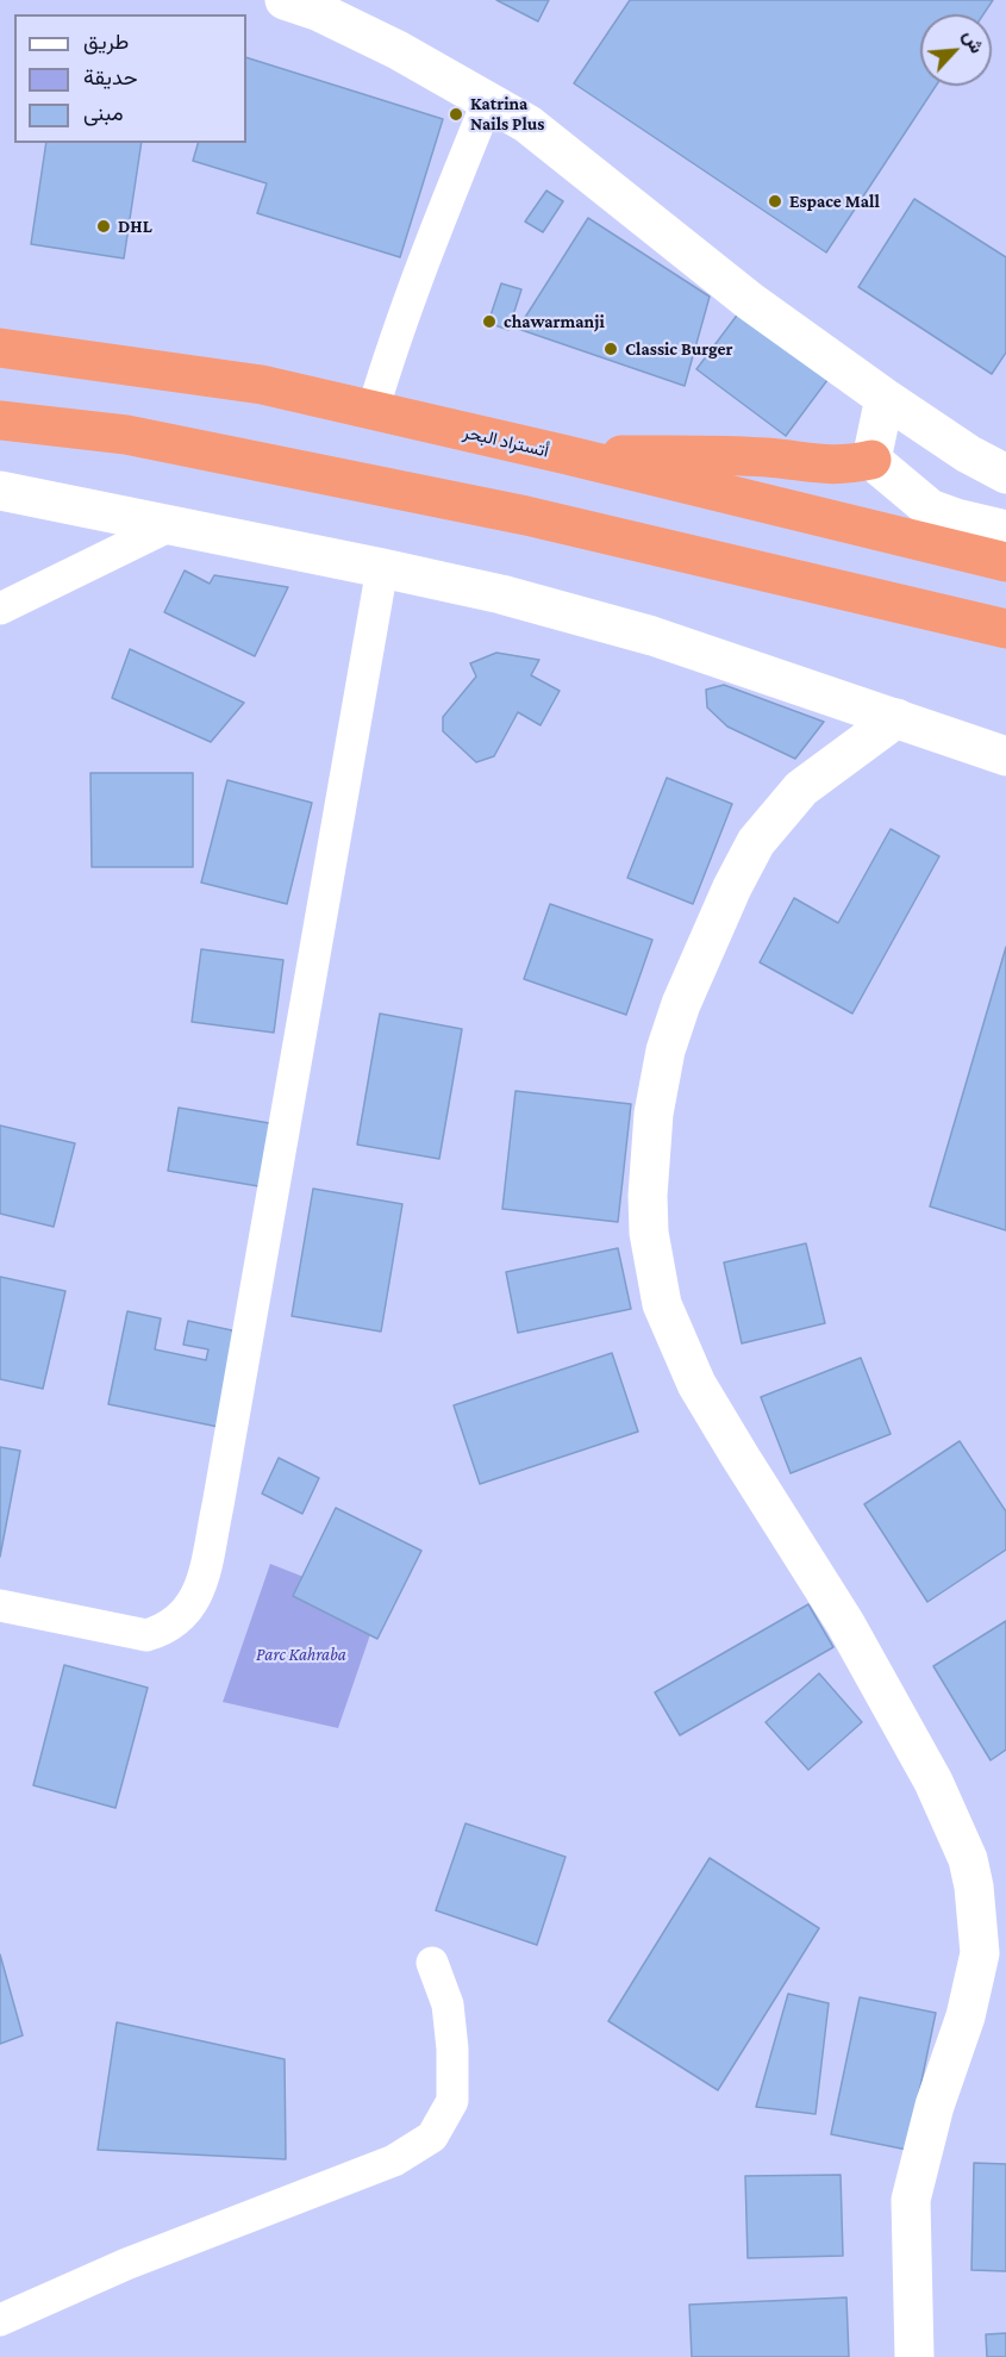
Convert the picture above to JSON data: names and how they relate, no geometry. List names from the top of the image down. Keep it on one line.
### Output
{"streets":{"highway":["أتستراد البحر"]},"parks":["Parc Kahraba"],"places":["Katrina Nails Plus","Espace Mall","DHL","chawarmanji","Classic Burger"],"legend":["طريق","حديقة","مبنى"],"north":"top right"}
